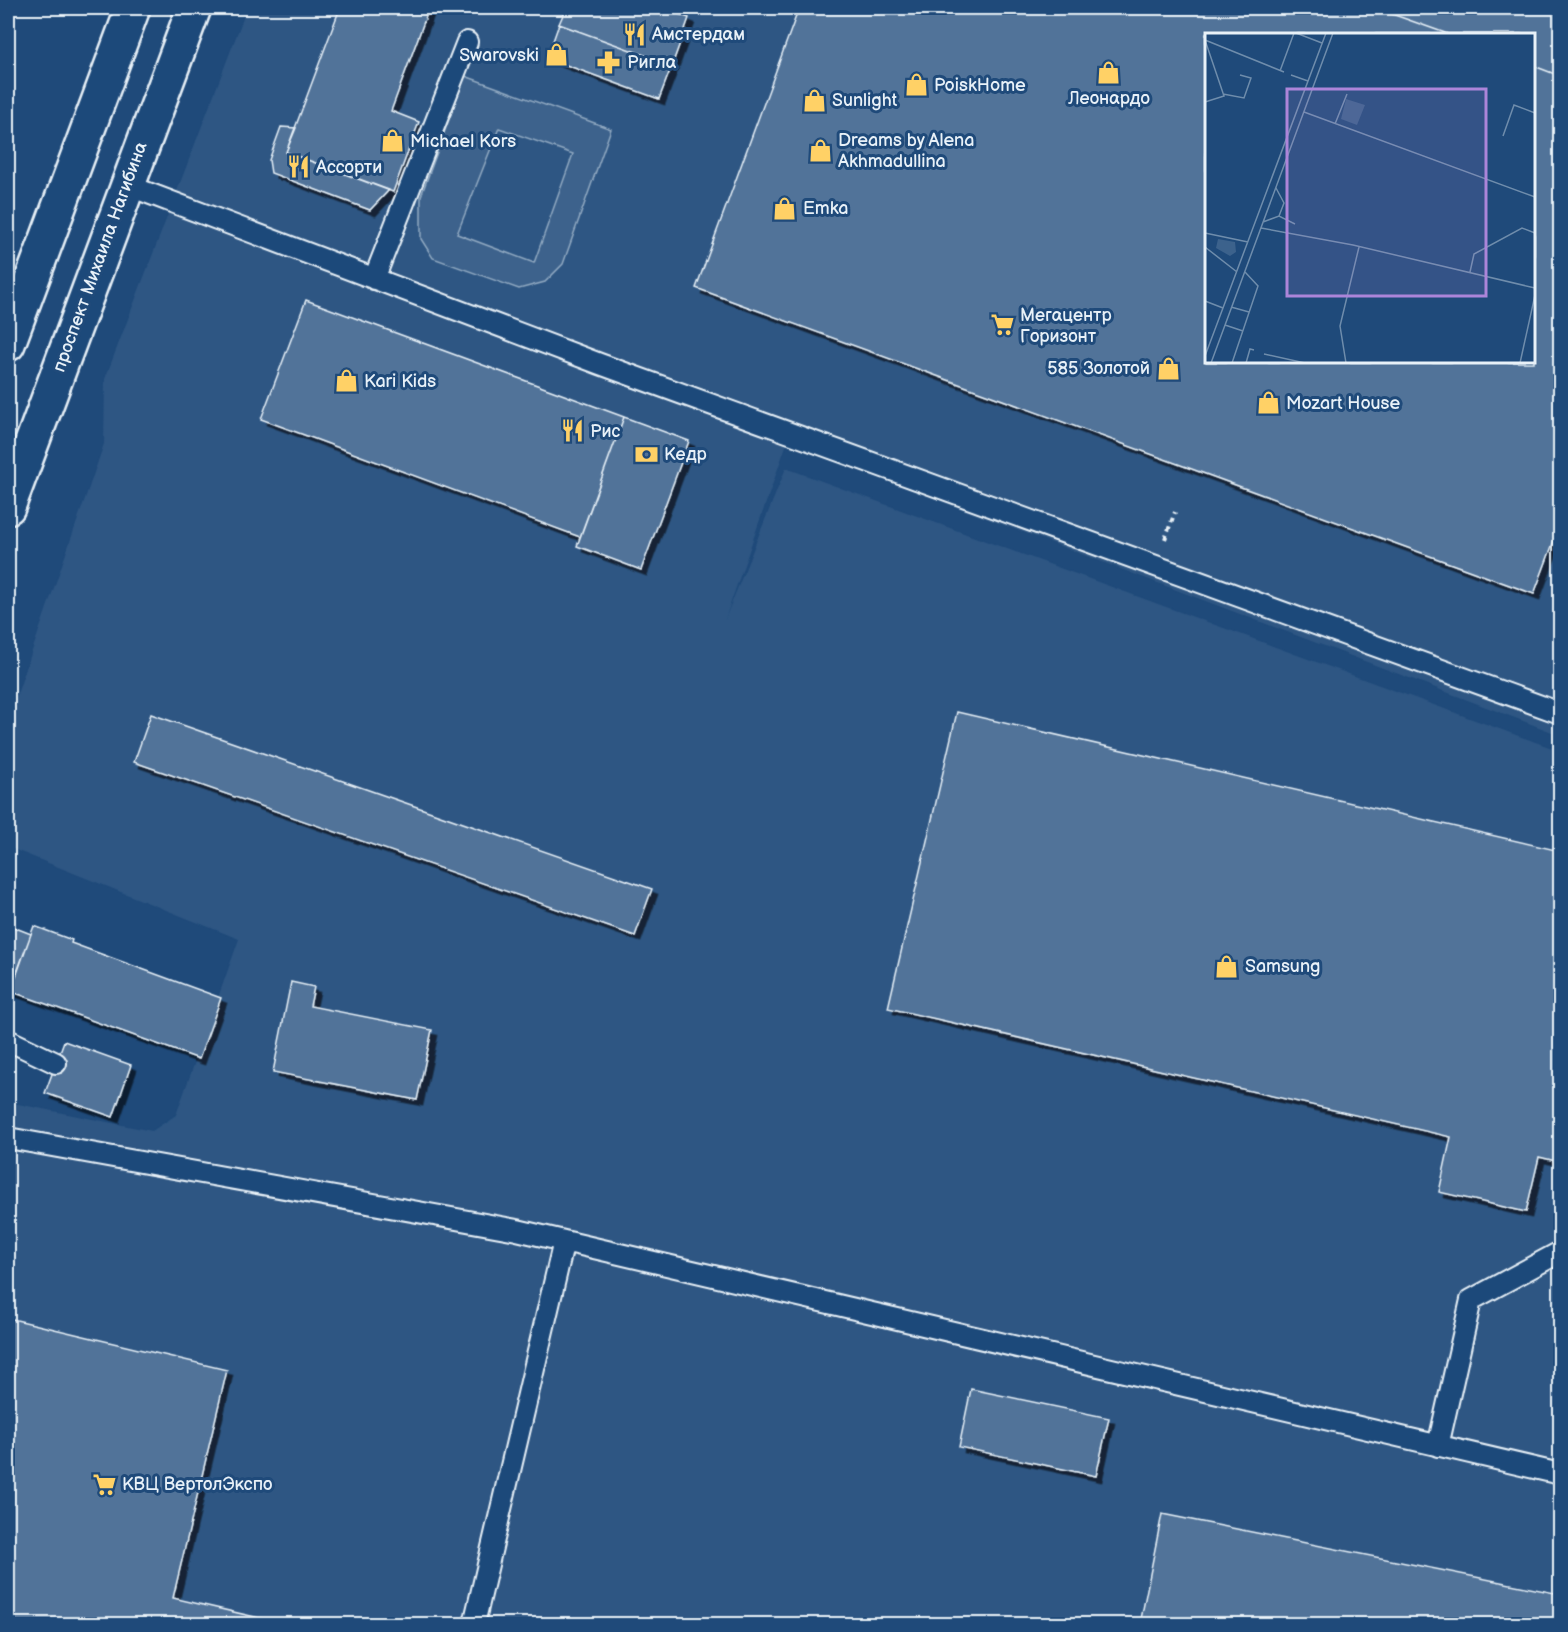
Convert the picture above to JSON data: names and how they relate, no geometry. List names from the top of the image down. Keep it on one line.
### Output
{"streets":{"main road":["проспект Михаила Нагибина"]},"places":{"restaurant":["Амстердам","Ассорти","Рис"],"shop":["Swarovski","Леонардо","PoiskHome","Sunlight","Michael Kors","Dreams by Alena Akhmadullina","Emka","585 Золотой","Kari Kids","Mozart House","Samsung"],"pharmacy":["Ригла"],"supermarket":["Мегацентр Горизонт","КВЦ ВертолЭкспо"],"bank":["Кедр"]}}
